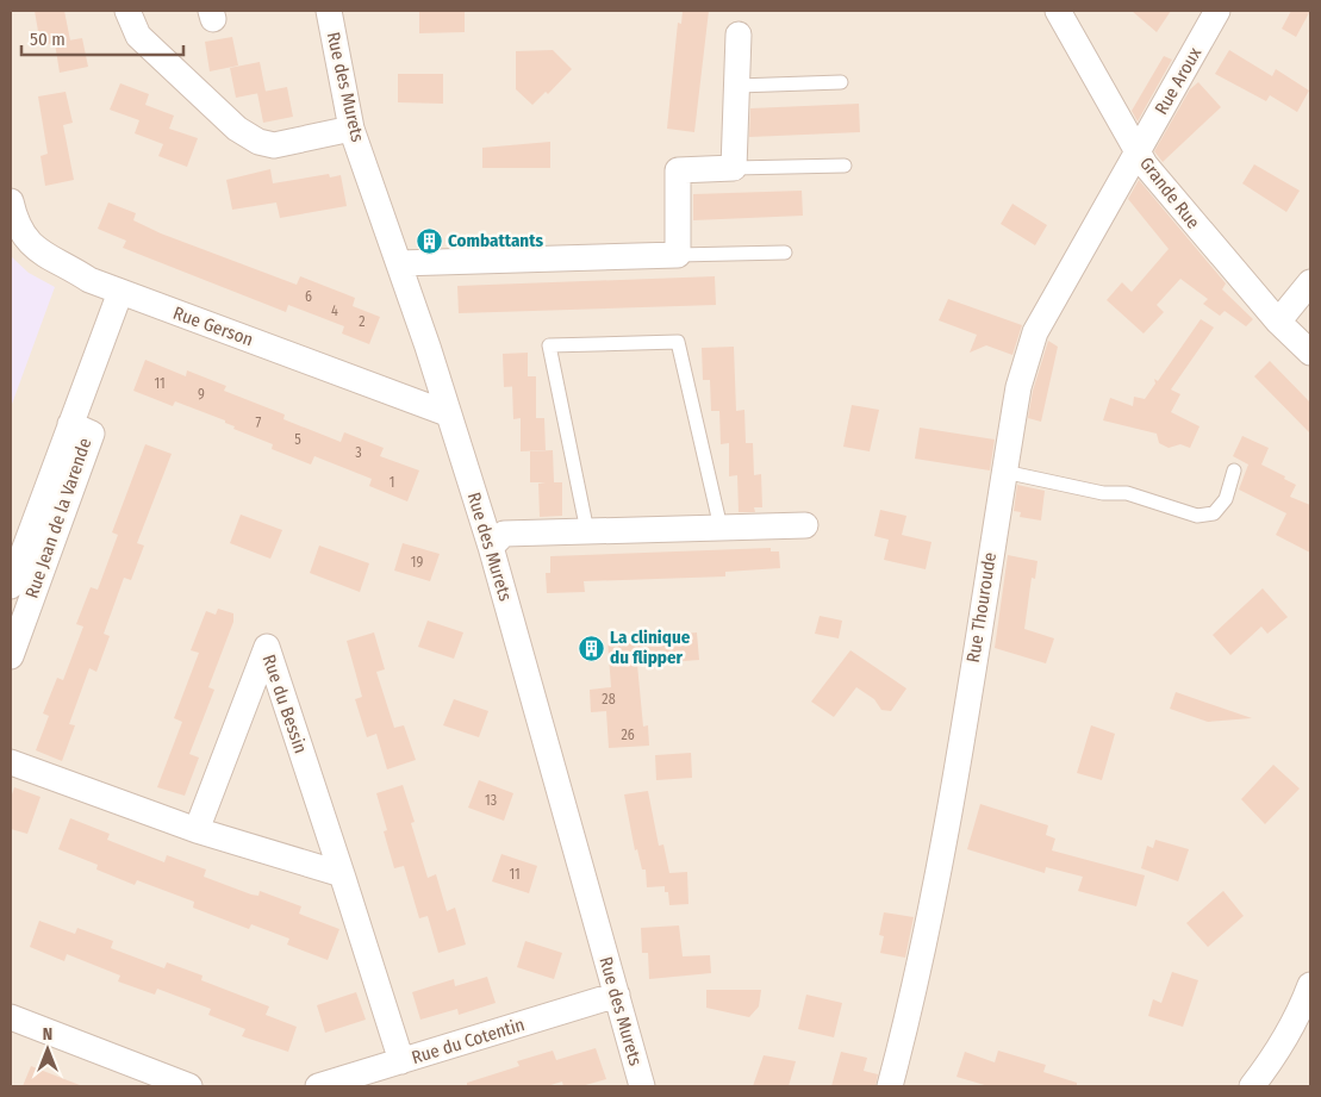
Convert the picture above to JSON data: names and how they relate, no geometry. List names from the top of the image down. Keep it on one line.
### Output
{"streets":{"street":["Rue Aroux","Rue des Murets","Grande Rue","Rue Gerson","Rue Jean de la Varende","Rue Thouroude","Rue du Bessin","Rue du Cotentin"]},"crossings":[["Rue Aroux","Grande Rue"],["Rue Aroux","Rue Thouroude"],["Rue des Murets","Rue Gerson"],["Rue des Murets","Rue du Cotentin"],["Grande Rue","Rue Thouroude"],["Rue Gerson","Rue Jean de la Varende"],["Rue du Bessin","Rue du Cotentin"]],"places":{"building":["Combattants","La clinique du flipper"]},"house_numbers":["6","4","2","11","9","7","5","3","1","19","28","26","13","11"],"scale_bar":"50 m","north":"top"}
